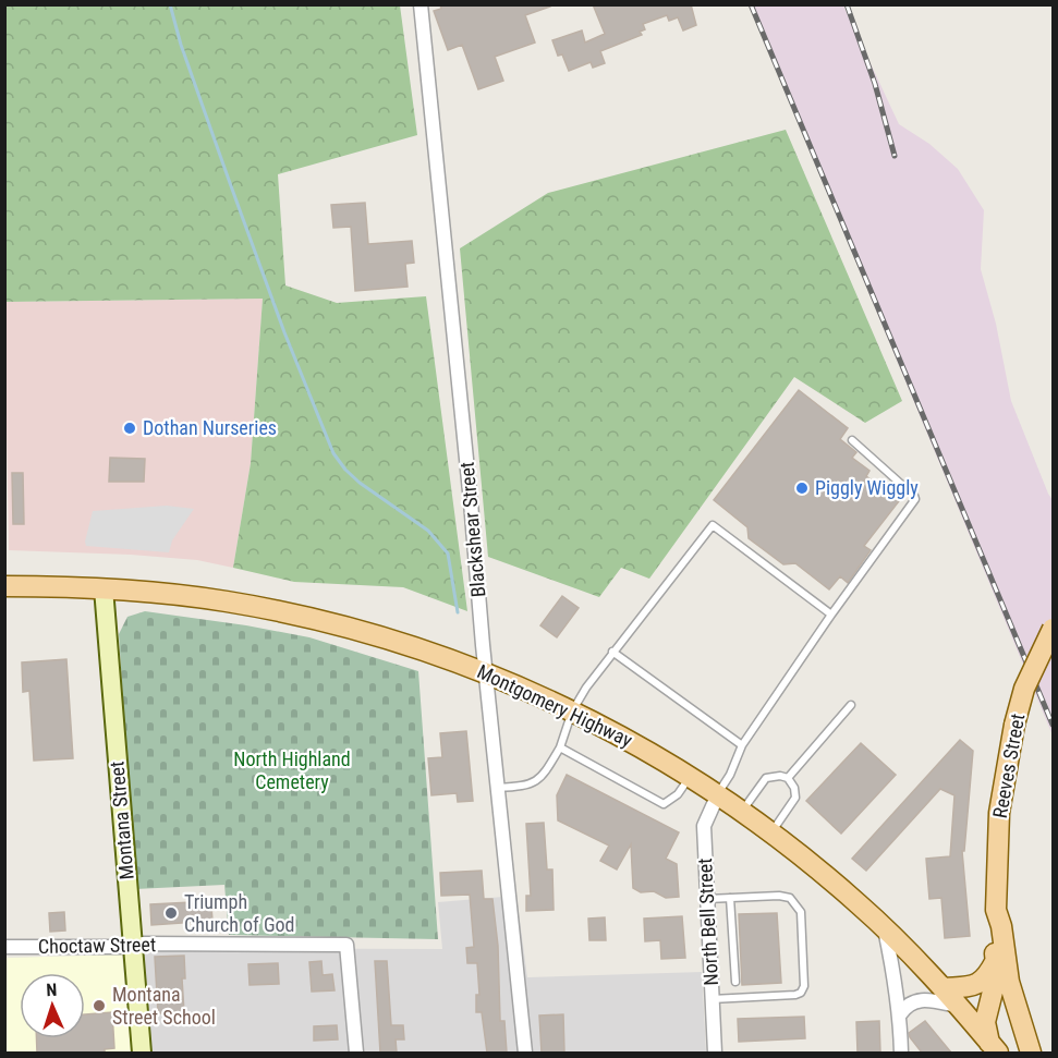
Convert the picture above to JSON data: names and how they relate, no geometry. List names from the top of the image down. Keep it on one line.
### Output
{"streets":{"main road":["Montgomery Highway","Reeves Street"],"street":["Blackshear Street","Montana Street","North Bell Street","Choctaw Street"]},"crossings":[["Blackshear Street","Montgomery Highway"],["Montgomery Highway","Reeves Street"],["Montgomery Highway","Montana Street"],["Montgomery Highway","North Bell Street"],["Montana Street","Choctaw Street"]],"parks":["North Highland Cemetery"],"places":["Dothan Nurseries","Piggly Wiggly","Triumph Church of God","Montana Street School"],"north":"top"}
